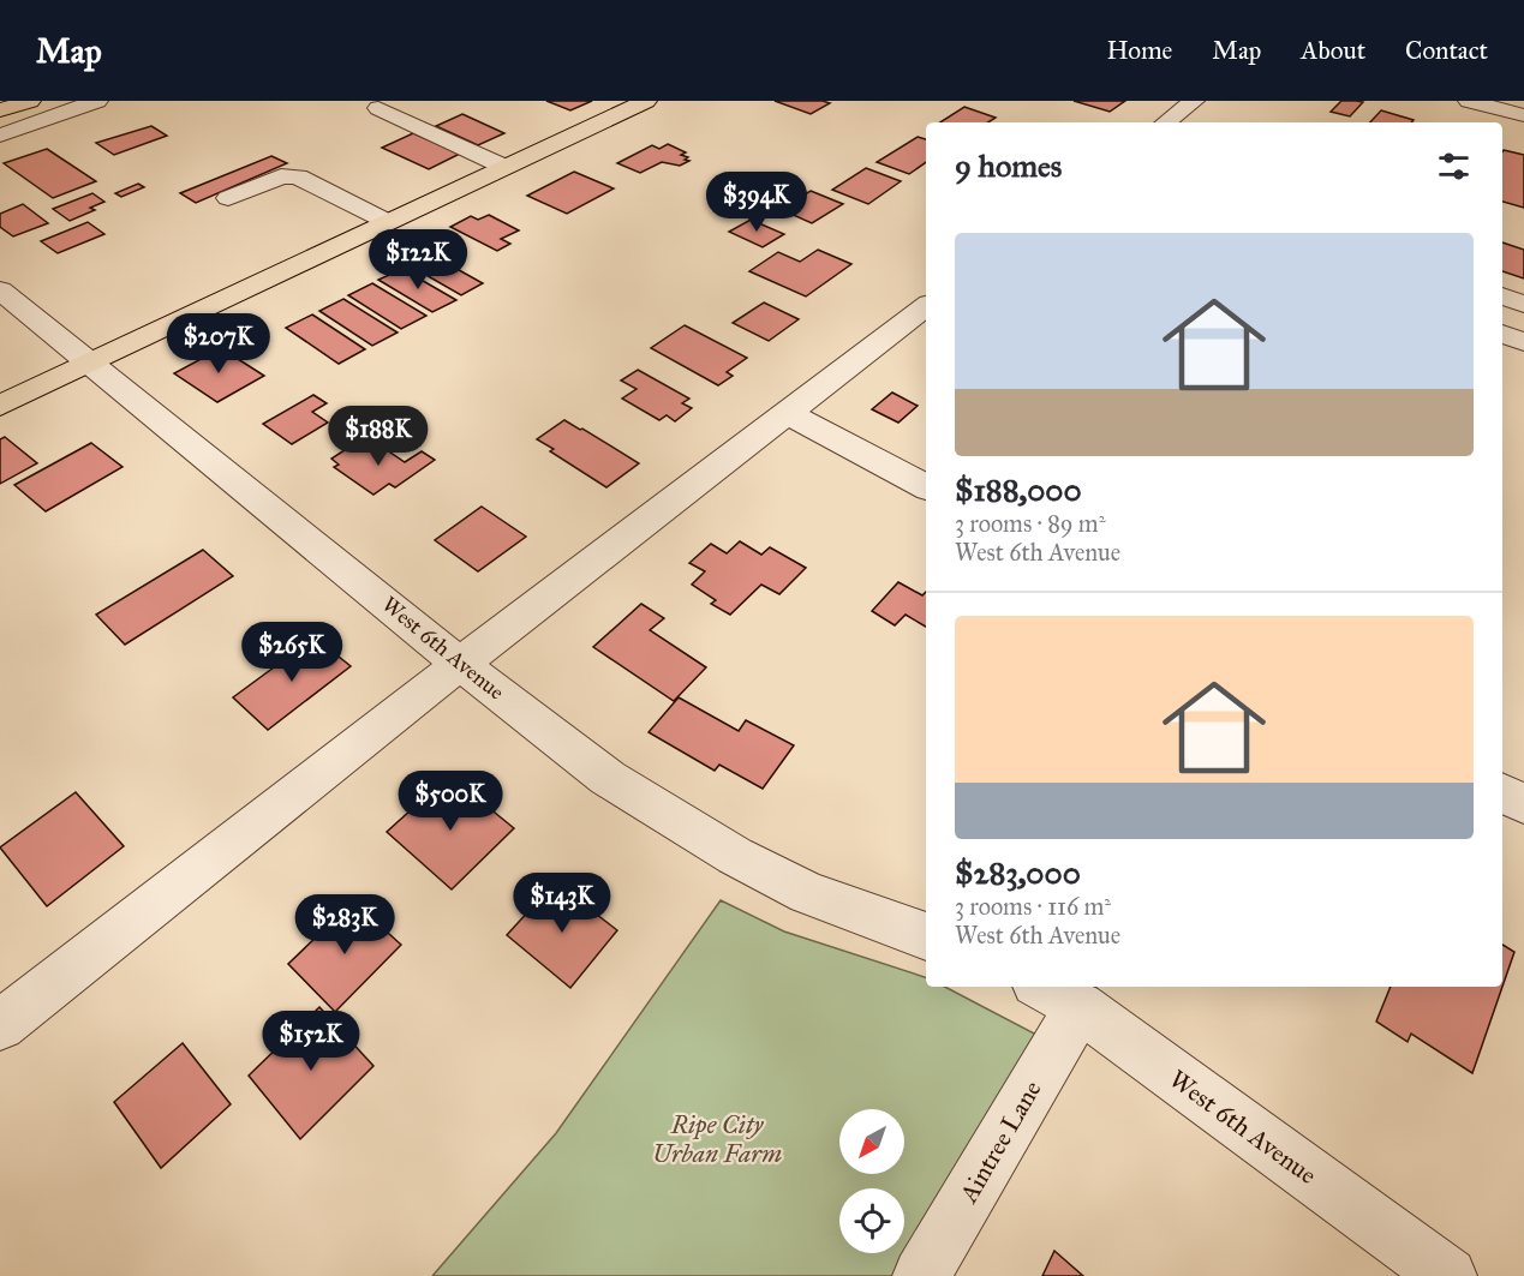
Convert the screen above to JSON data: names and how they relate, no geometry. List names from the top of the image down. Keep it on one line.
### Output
{"streets":{"street":["West 6th Avenue","Aintree Lane"]},"crossings":[["West 6th Avenue","Aintree Lane"]],"parks":["Ripe City Urban Farm"],"north":"bottom left","page":{"header":"Map","nav":["Home","Map","About","Contact"],"heading":"9 homes","price":["$394K","$122K","$207K","$188K","$265K","$500K","$143K","$283K","$152K"],"list":[{"name":"$188,000","note":"3 rooms · 89 m² · West 6th Avenue"},{"name":"$283,000","note":"3 rooms · 116 m² · West 6th Avenue"}]}}
